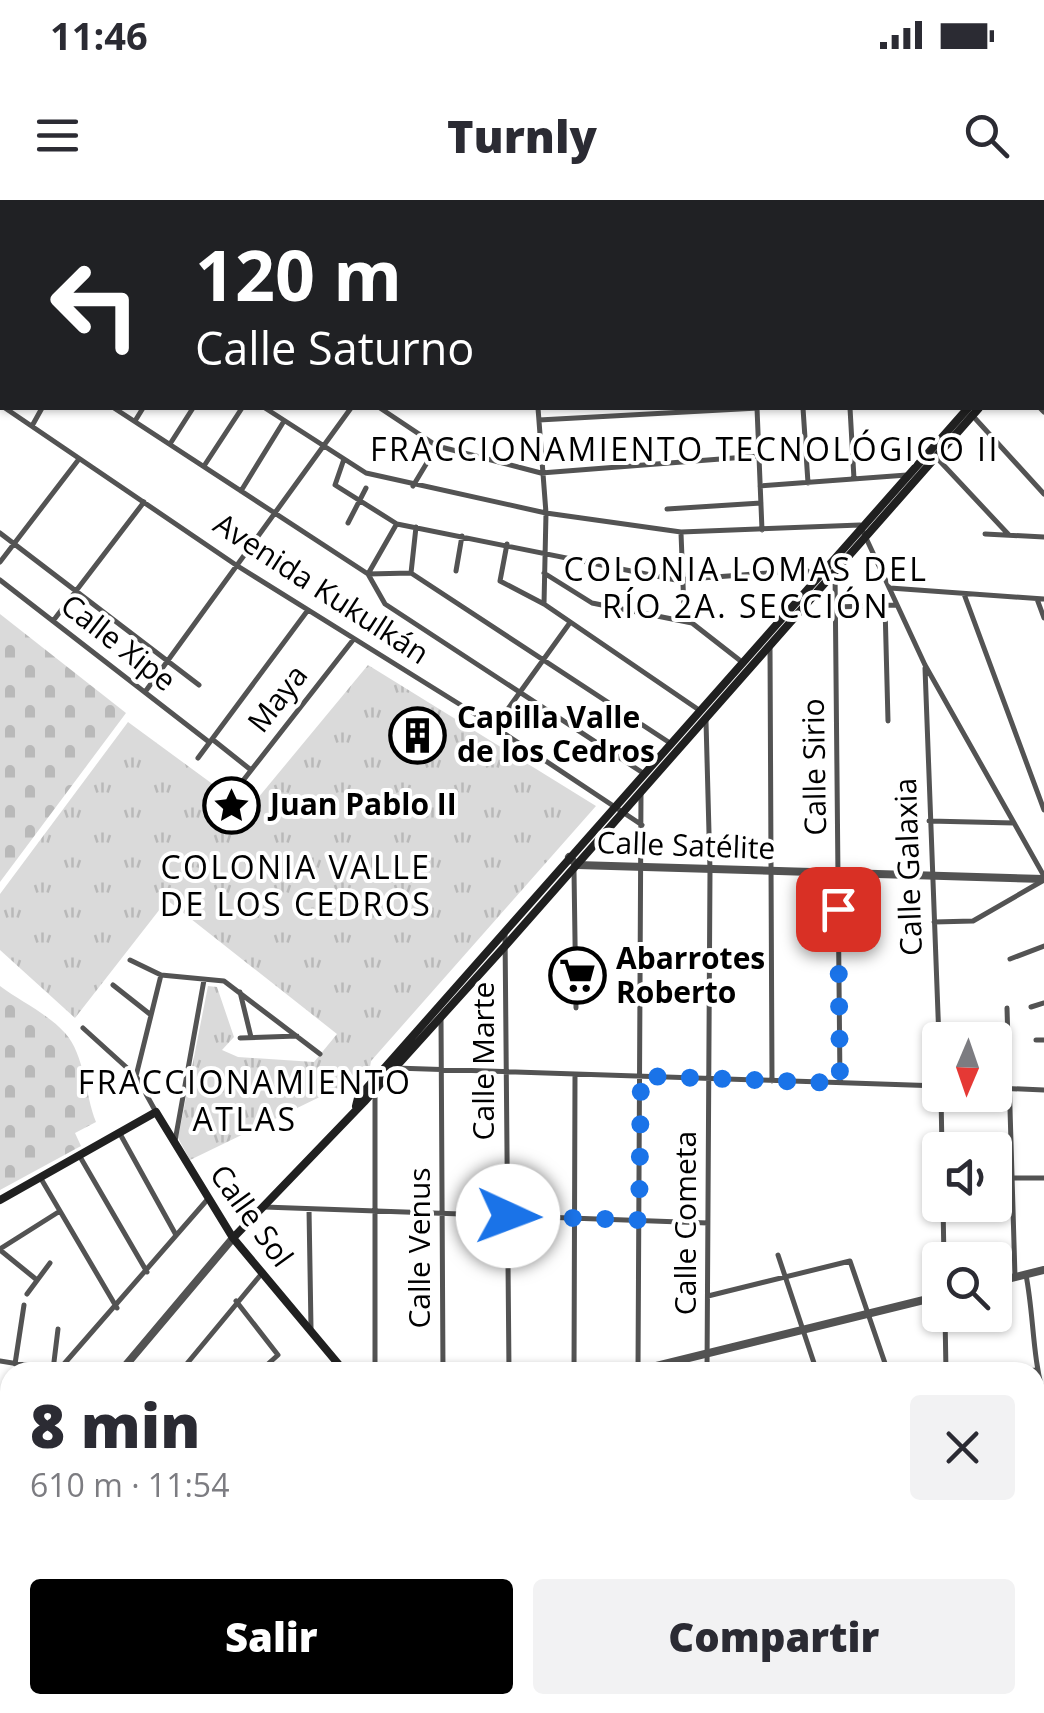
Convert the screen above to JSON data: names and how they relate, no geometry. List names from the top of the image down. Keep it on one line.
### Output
{"streets":{"main road":["Calle Sol"],"street":["Avenida Kukulkán","Calle Xipe","Maya","Calle Sirio","Calle Satélite","Calle Galaxia","Calle Marte","Calle Cometa","Calle Venus"]},"crossings":[["Avenida Kukulkán","Maya"],["Calle Xipe","Maya"],["Calle Sirio","Calle Satélite"],["Calle Satélite","Calle Galaxia"],["Calle Satélite","Calle Cometa"]],"districts":["FRACCIONAMIENTO TECNOLÓGICO II","COLONIA LOMAS DEL RÍO 2A. SECCIÓN","COLONIA VALLE DE LOS CEDROS","FRACCIONAMIENTO ATLAS"],"places":{"building":["Capilla Valle de los Cedros"],"place":["Juan Pablo II"],"supermarket":["Abarrotes Roberto"]},"north":"bottom","page":{"status":"11:46","header":"Turnly","turn":["120 m","Calle Saturno"],"heading":["8 min","610 m · 11:54"],"buttons":["Salir","Compartir"]}}
